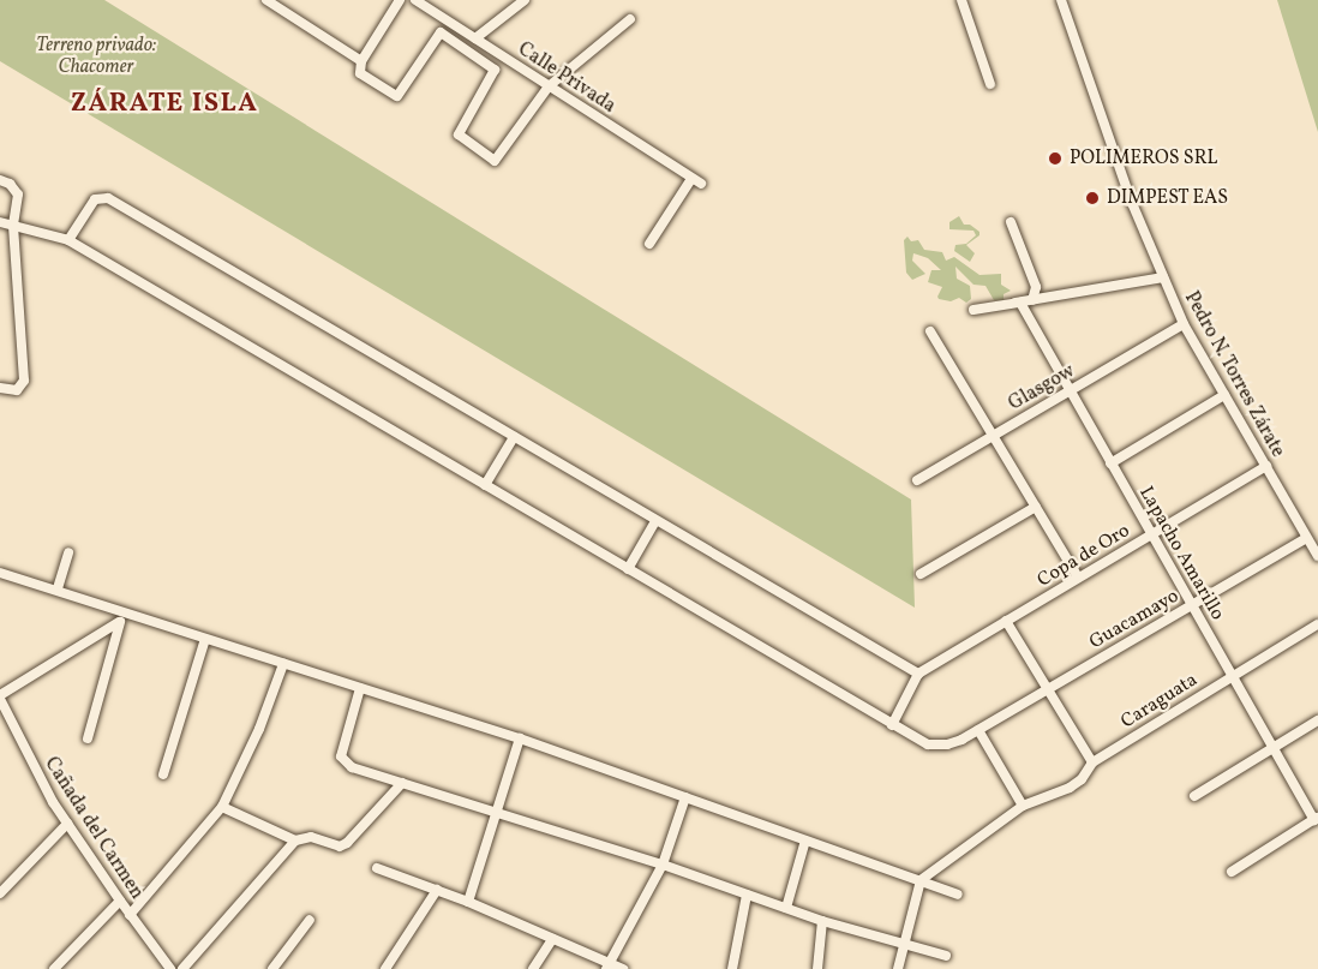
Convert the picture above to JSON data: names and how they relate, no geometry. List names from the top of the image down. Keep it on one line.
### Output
{"streets":{"street":["Calle Privada","Pedro N. Torres Zárate","Glasgow","Lapacho Amarillo","Copa de Oro","Guacamayo","Caraguata","Cañada del Carmen"]},"crossings":[["Pedro N. Torres Zárate","Glasgow"],["Pedro N. Torres Zárate","Copa de Oro"],["Pedro N. Torres Zárate","Guacamayo"],["Glasgow","Lapacho Amarillo"],["Lapacho Amarillo","Copa de Oro"],["Lapacho Amarillo","Guacamayo"],["Lapacho Amarillo","Caraguata"]],"districts":["ZÁRATE ISLA"],"parks":["Terreno privado: Chacomer"],"places":["POLIMEROS SRL","DIMPEST EAS"]}
